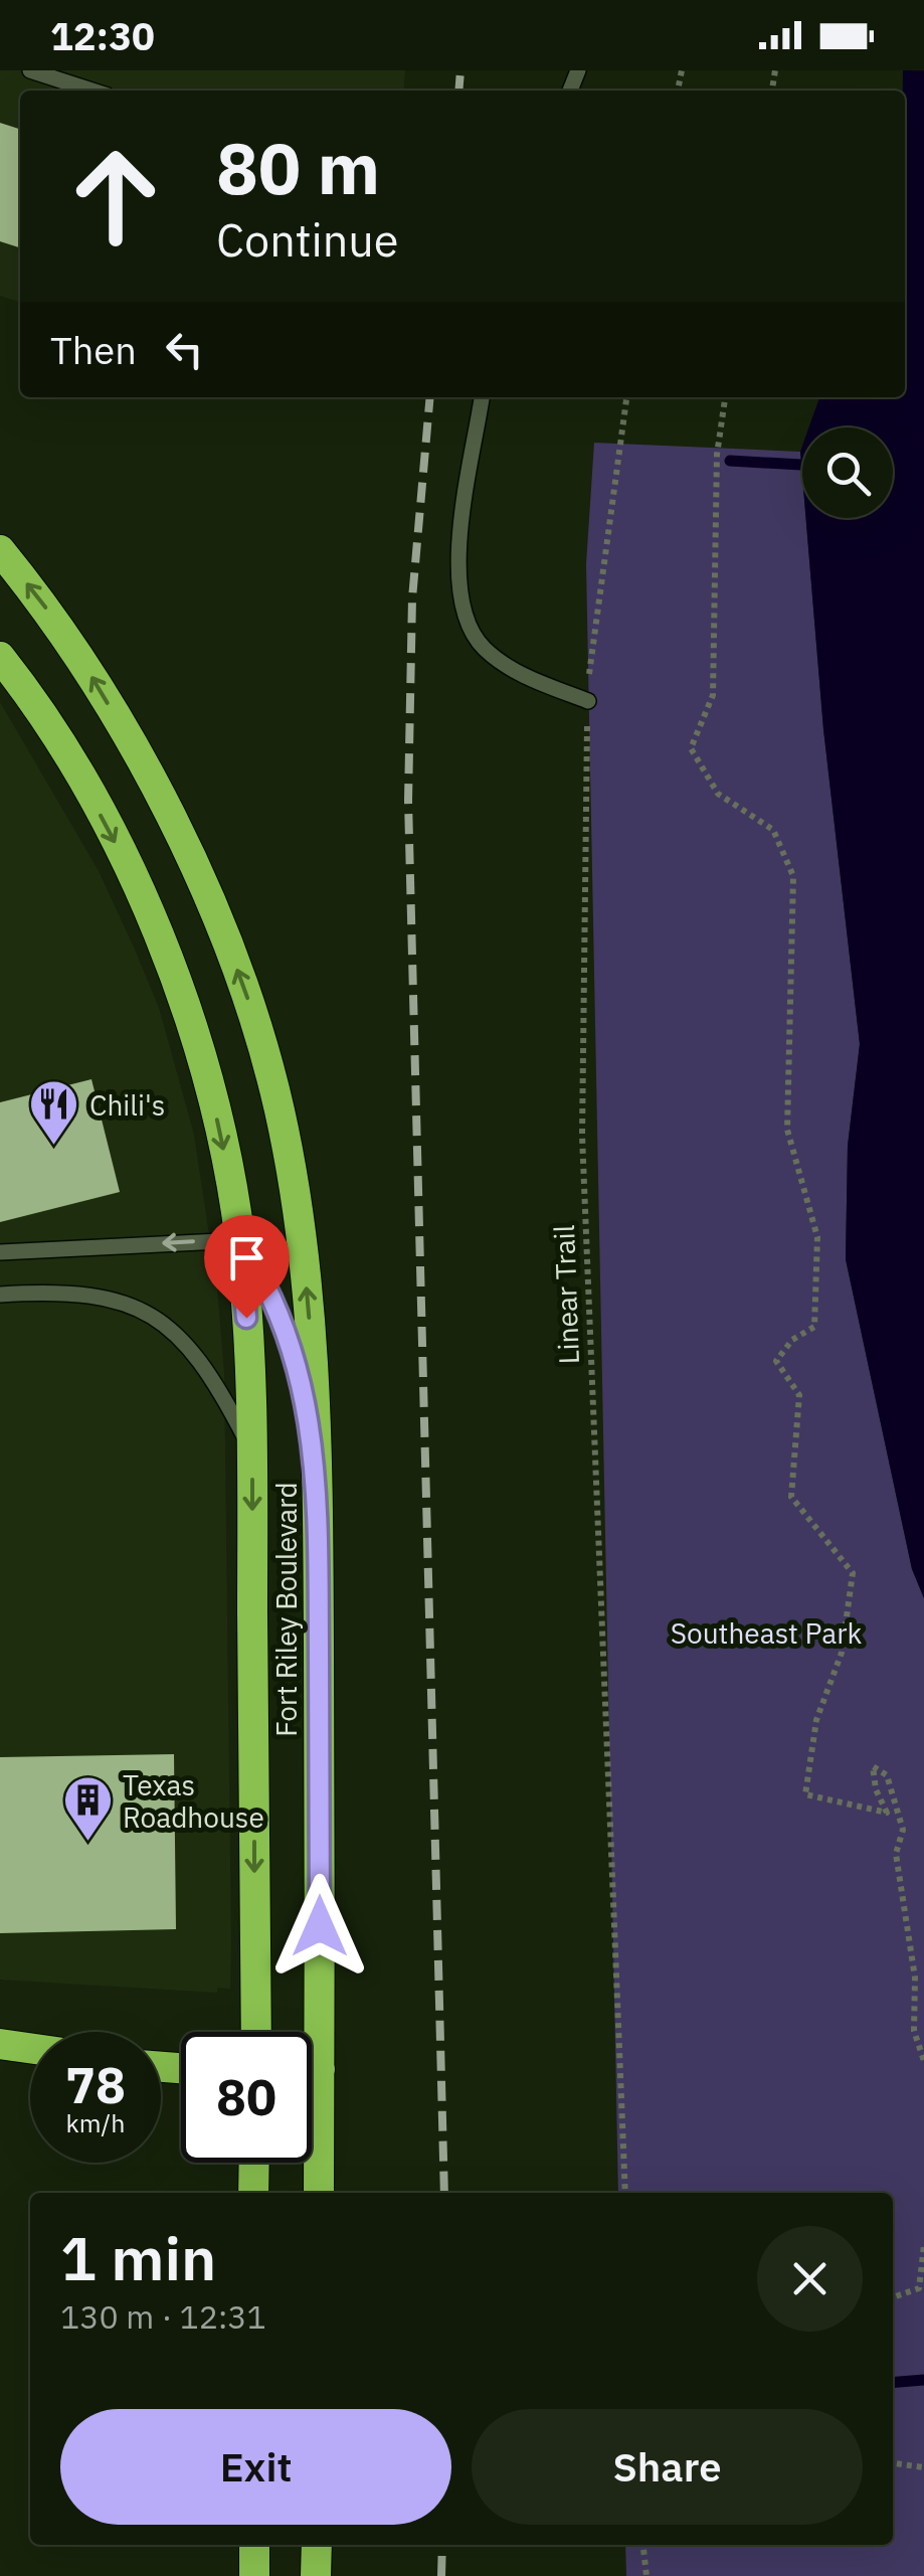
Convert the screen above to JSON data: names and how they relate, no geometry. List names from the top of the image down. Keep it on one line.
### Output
{"streets":{"highway":["Fort Riley Boulevard"],"path":["Linear Trail"]},"parks":["Southeast Park"],"places":{"restaurant":["Chili's"],"building":["Texas Roadhouse"]},"page":{"status":"12:30","turn":["80 m","Continue"],"then":"Then","speed":"78 km/h","limit":"80","heading":["1 min","130 m · 12:31"],"buttons":["Exit","Share"]}}
